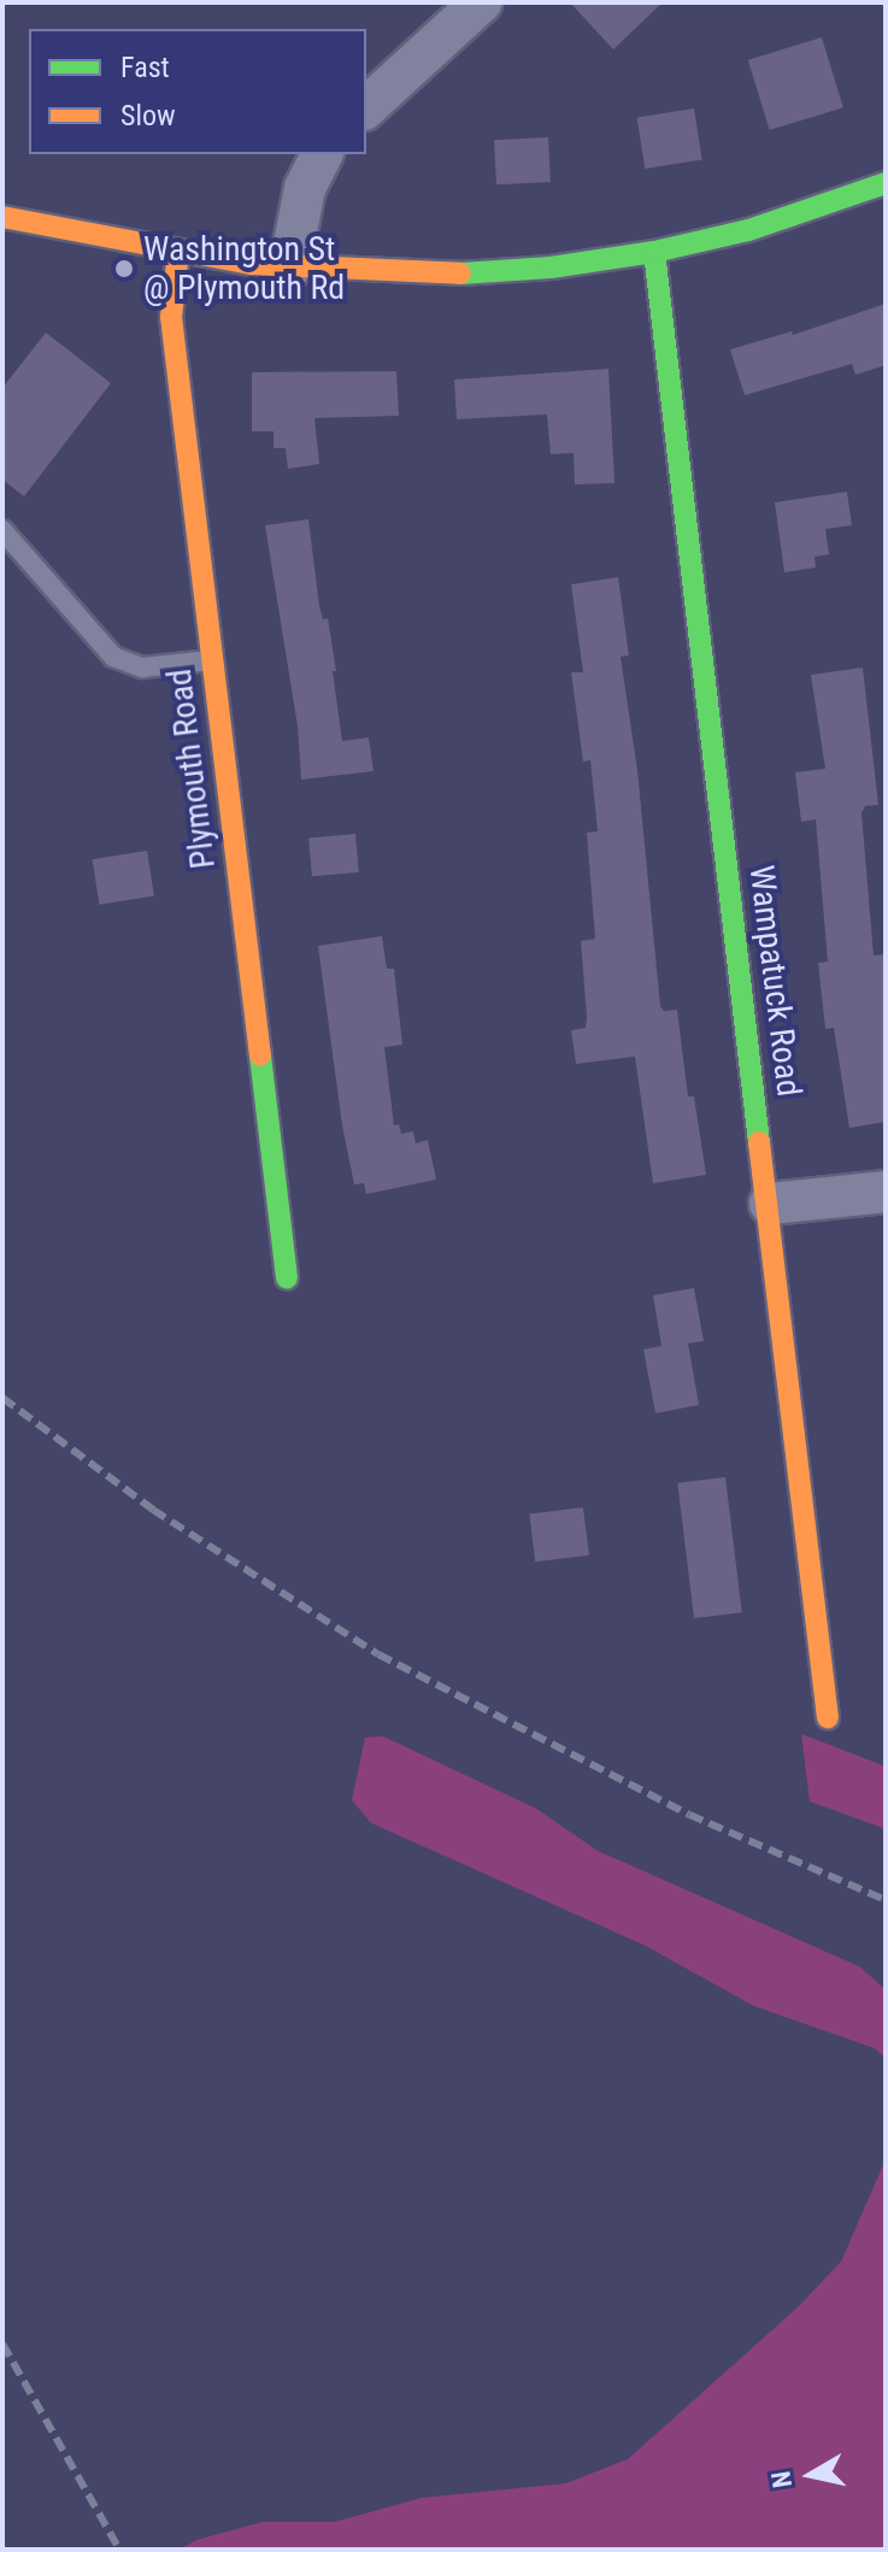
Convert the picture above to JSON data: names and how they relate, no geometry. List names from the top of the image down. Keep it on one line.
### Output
{"streets":{"street":["Plymouth Road","Wampatuck Road"]},"places":["Washington St @ Plymouth Rd"],"legend":["Fast","Slow"],"north":"left"}
